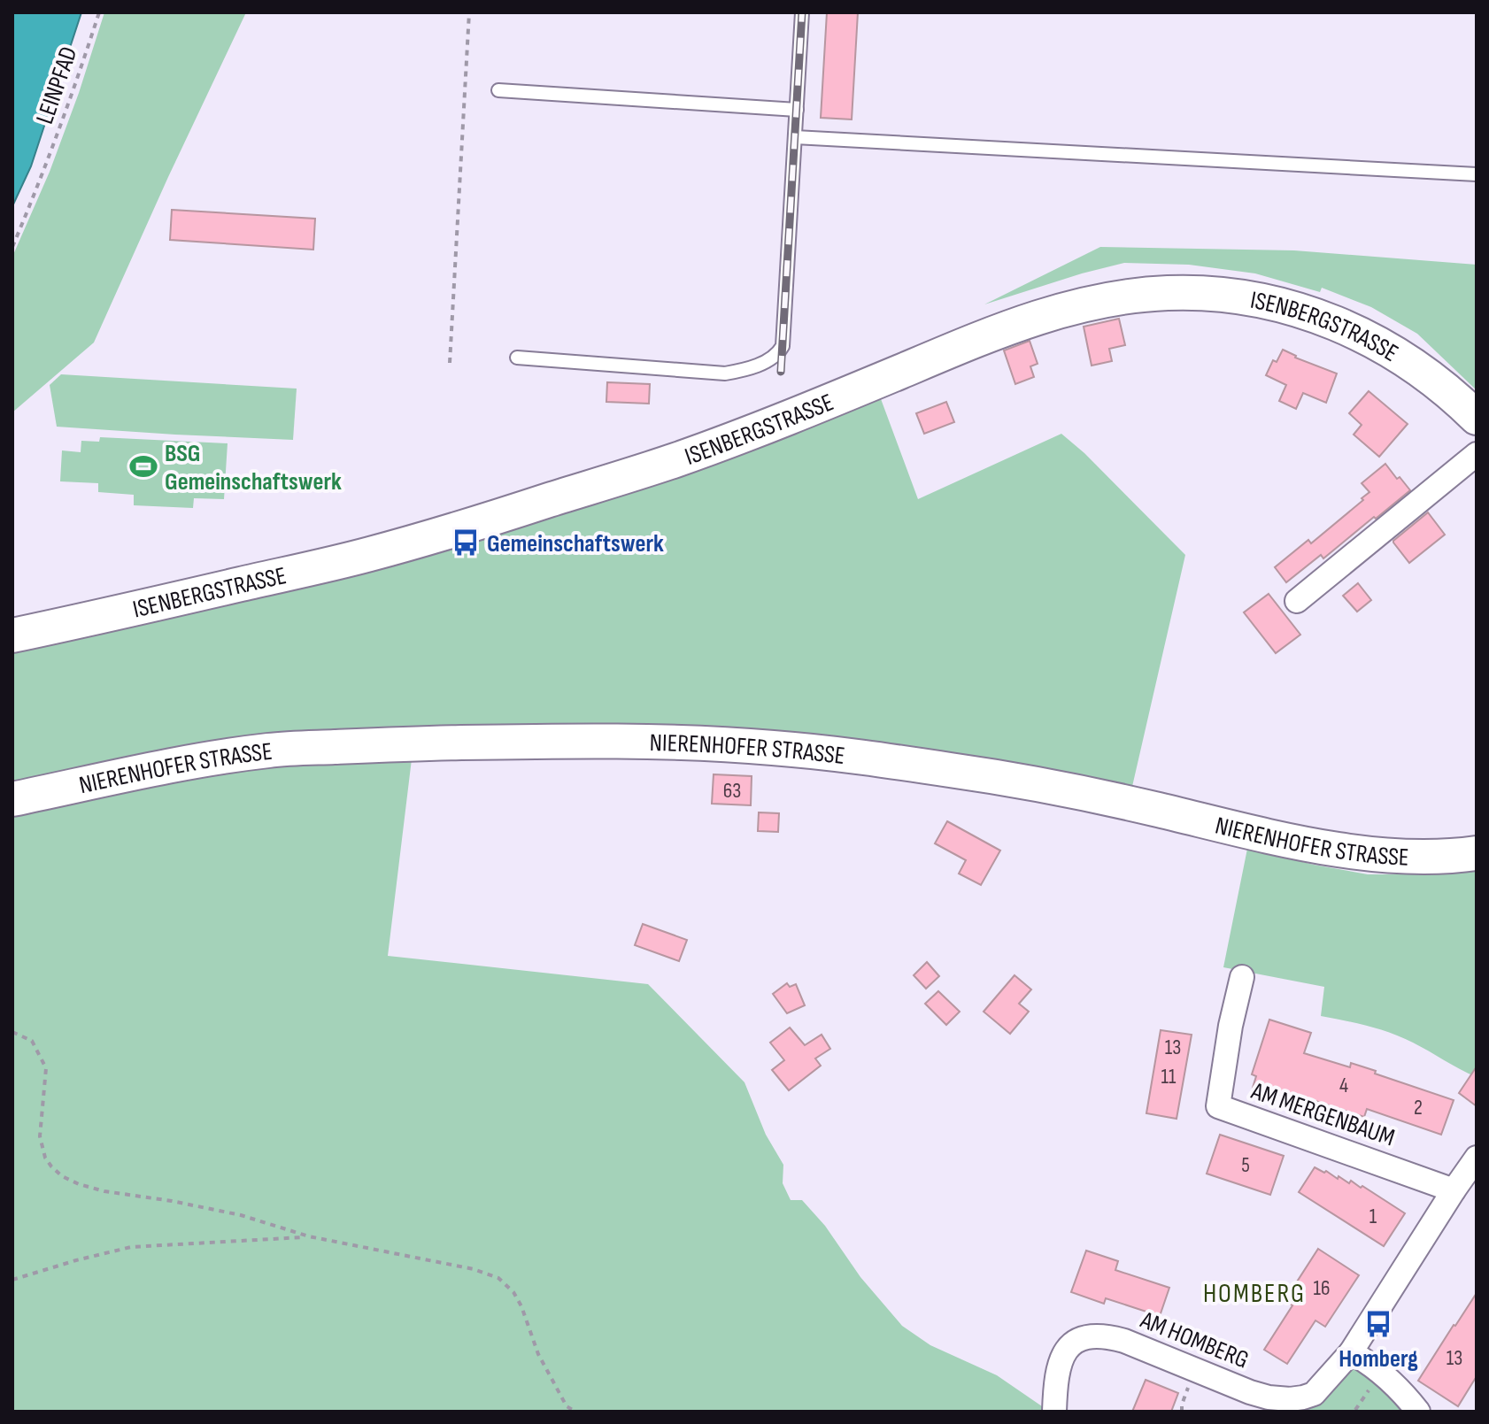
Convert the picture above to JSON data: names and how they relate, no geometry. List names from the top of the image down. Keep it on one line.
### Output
{"streets":{"main road":["ISENBERGSTRASSE","NIERENHOFER STRASSE"],"street":["AM MERGENBAUM","AM HOMBERG"],"path":["LEINPFAD"]},"crossings":[["AM MERGENBAUM","AM HOMBERG"]],"districts":["HOMBERG"],"places":{"sports":["BSG Gemeinschaftswerk"],"bus stop":["Gemeinschaftswerk","Homberg"]},"house_numbers":["63","13","11","4","2","5","1","16","13"]}
